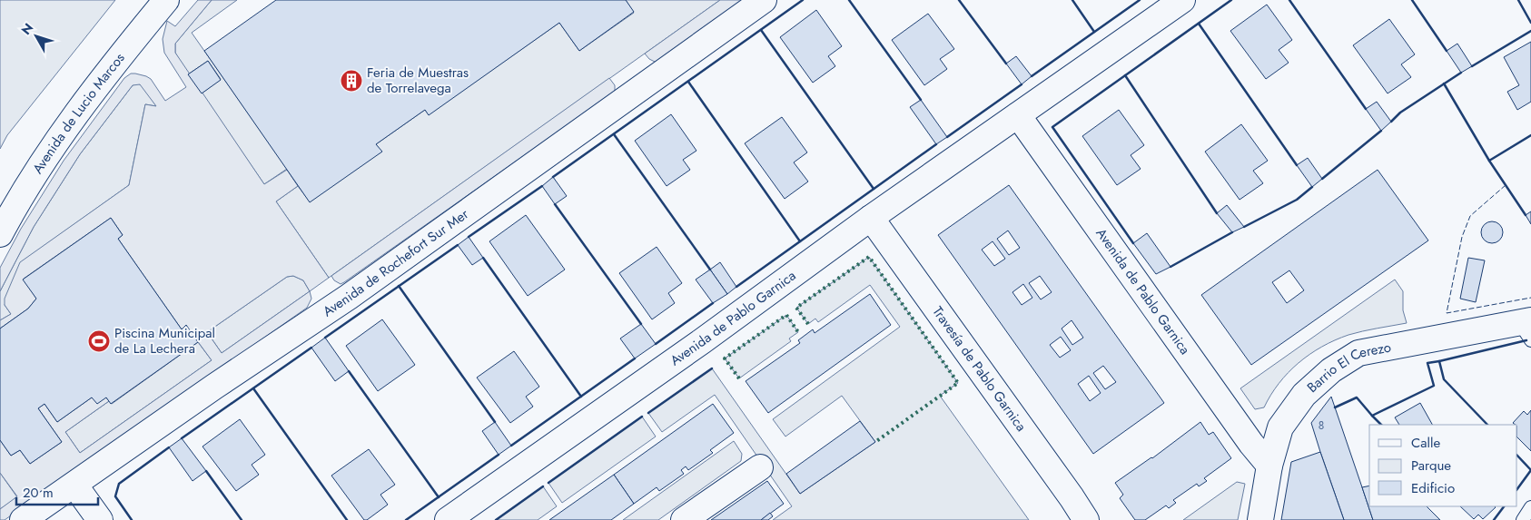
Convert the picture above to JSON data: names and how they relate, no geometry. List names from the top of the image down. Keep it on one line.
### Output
{"streets":{"street":["Avenida de Lucio Marcos","Avenida de Rochefort Sur Mer","Avenida de Pablo Garnica","Travesía de Pablo Garnica","Barrio El Cerezo"]},"crossings":[["Avenida de Pablo Garnica","Travesía de Pablo Garnica"],["Avenida de Pablo Garnica","Barrio El Cerezo"]],"places":{"building":["Feria de Muestras de Torrelavega"],"sports":["Piscina Municipal de La Lechera"]},"house_numbers":["8"],"legend":["Calle","Parque","Edificio"],"scale_bar":"20 m","north":"top left"}
